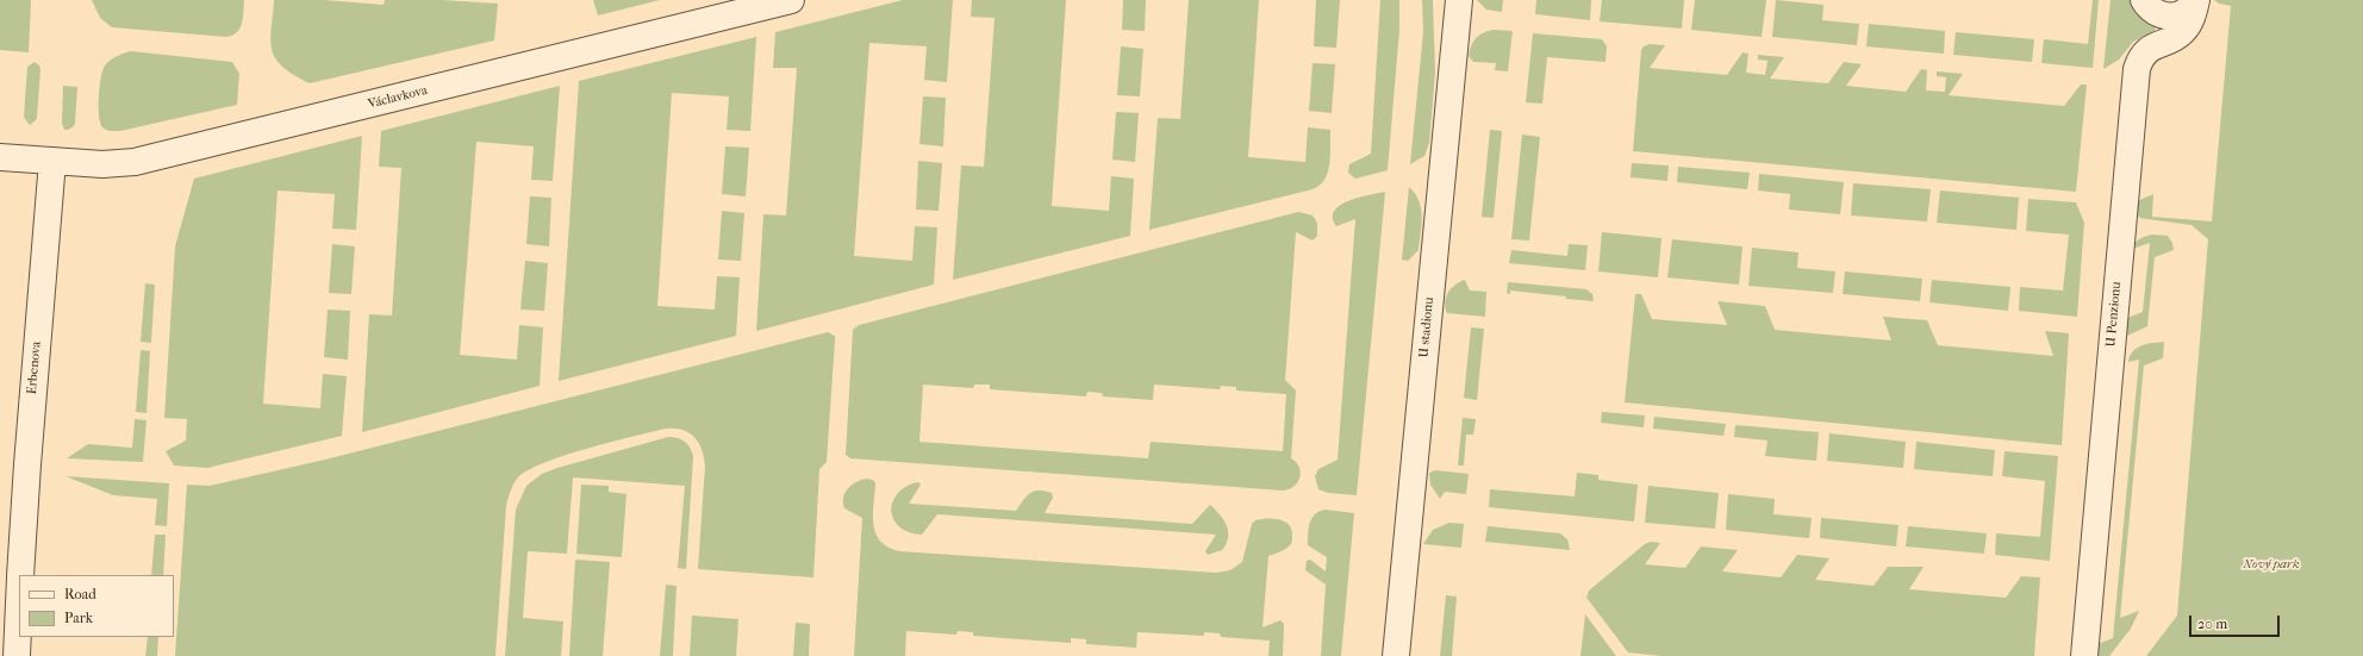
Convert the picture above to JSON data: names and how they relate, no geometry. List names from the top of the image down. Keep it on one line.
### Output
{"streets":{"street":["Václavkova","U Penzionu","U stadionu","Erbenova"]},"crossings":[["Václavkova","Erbenova"]],"parks":["Nový park"],"legend":["Road","Park"],"scale_bar":"20 m"}
